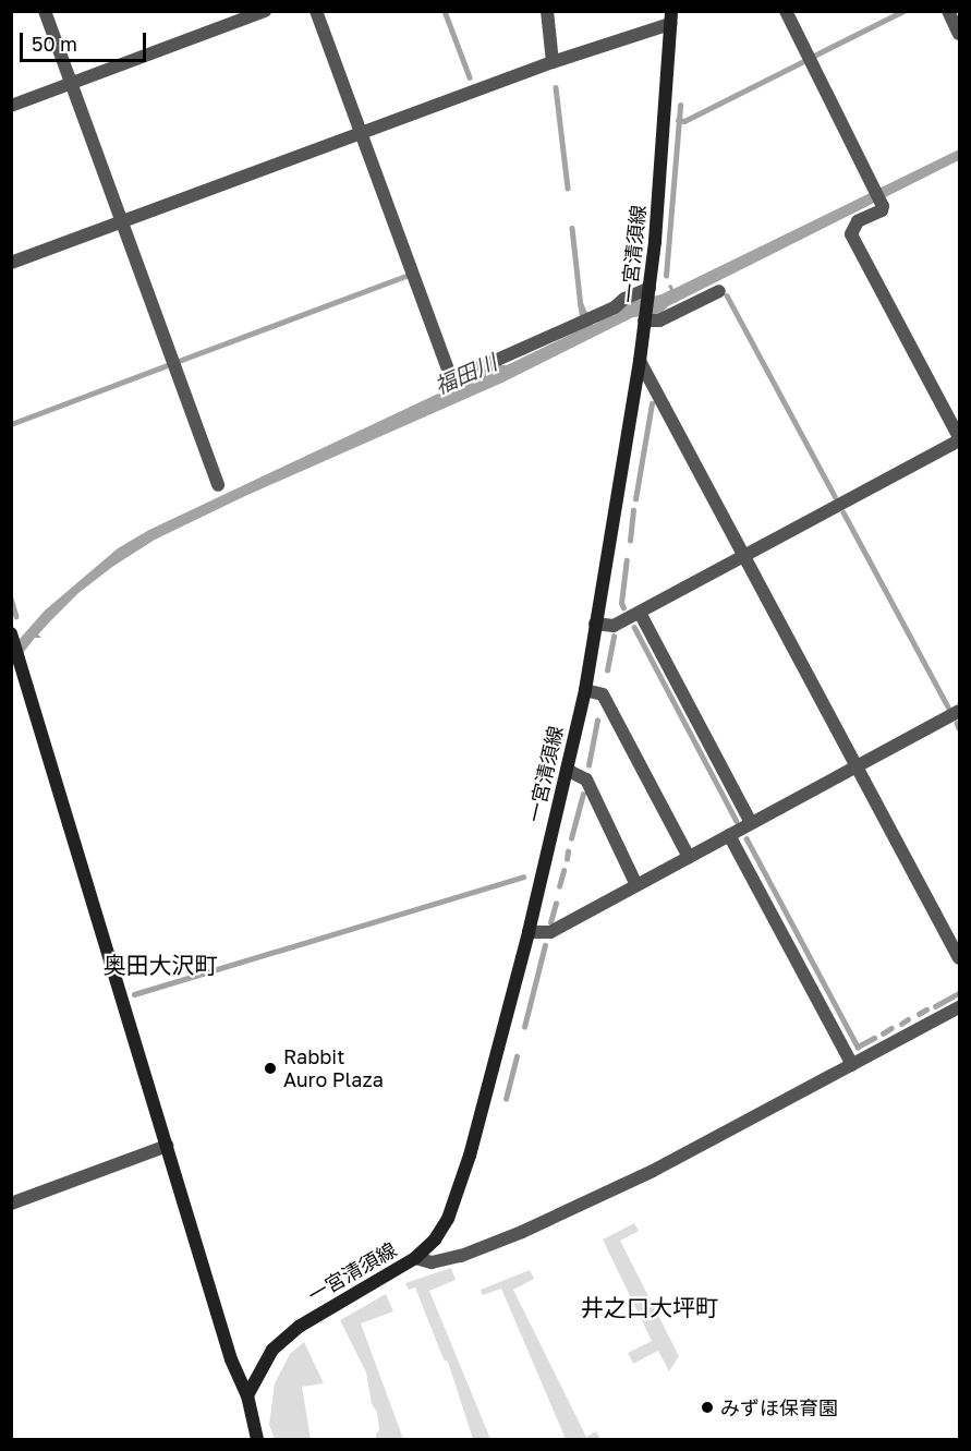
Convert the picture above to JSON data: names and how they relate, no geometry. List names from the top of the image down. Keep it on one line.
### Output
{"streets":{"main road":["一宮清須線"]},"districts":["奥田大沢町","井之口大坪町"],"water":["福田川"],"places":["Rabbit Auro Plaza","みずほ保育園"],"scale_bar":"50 m"}
